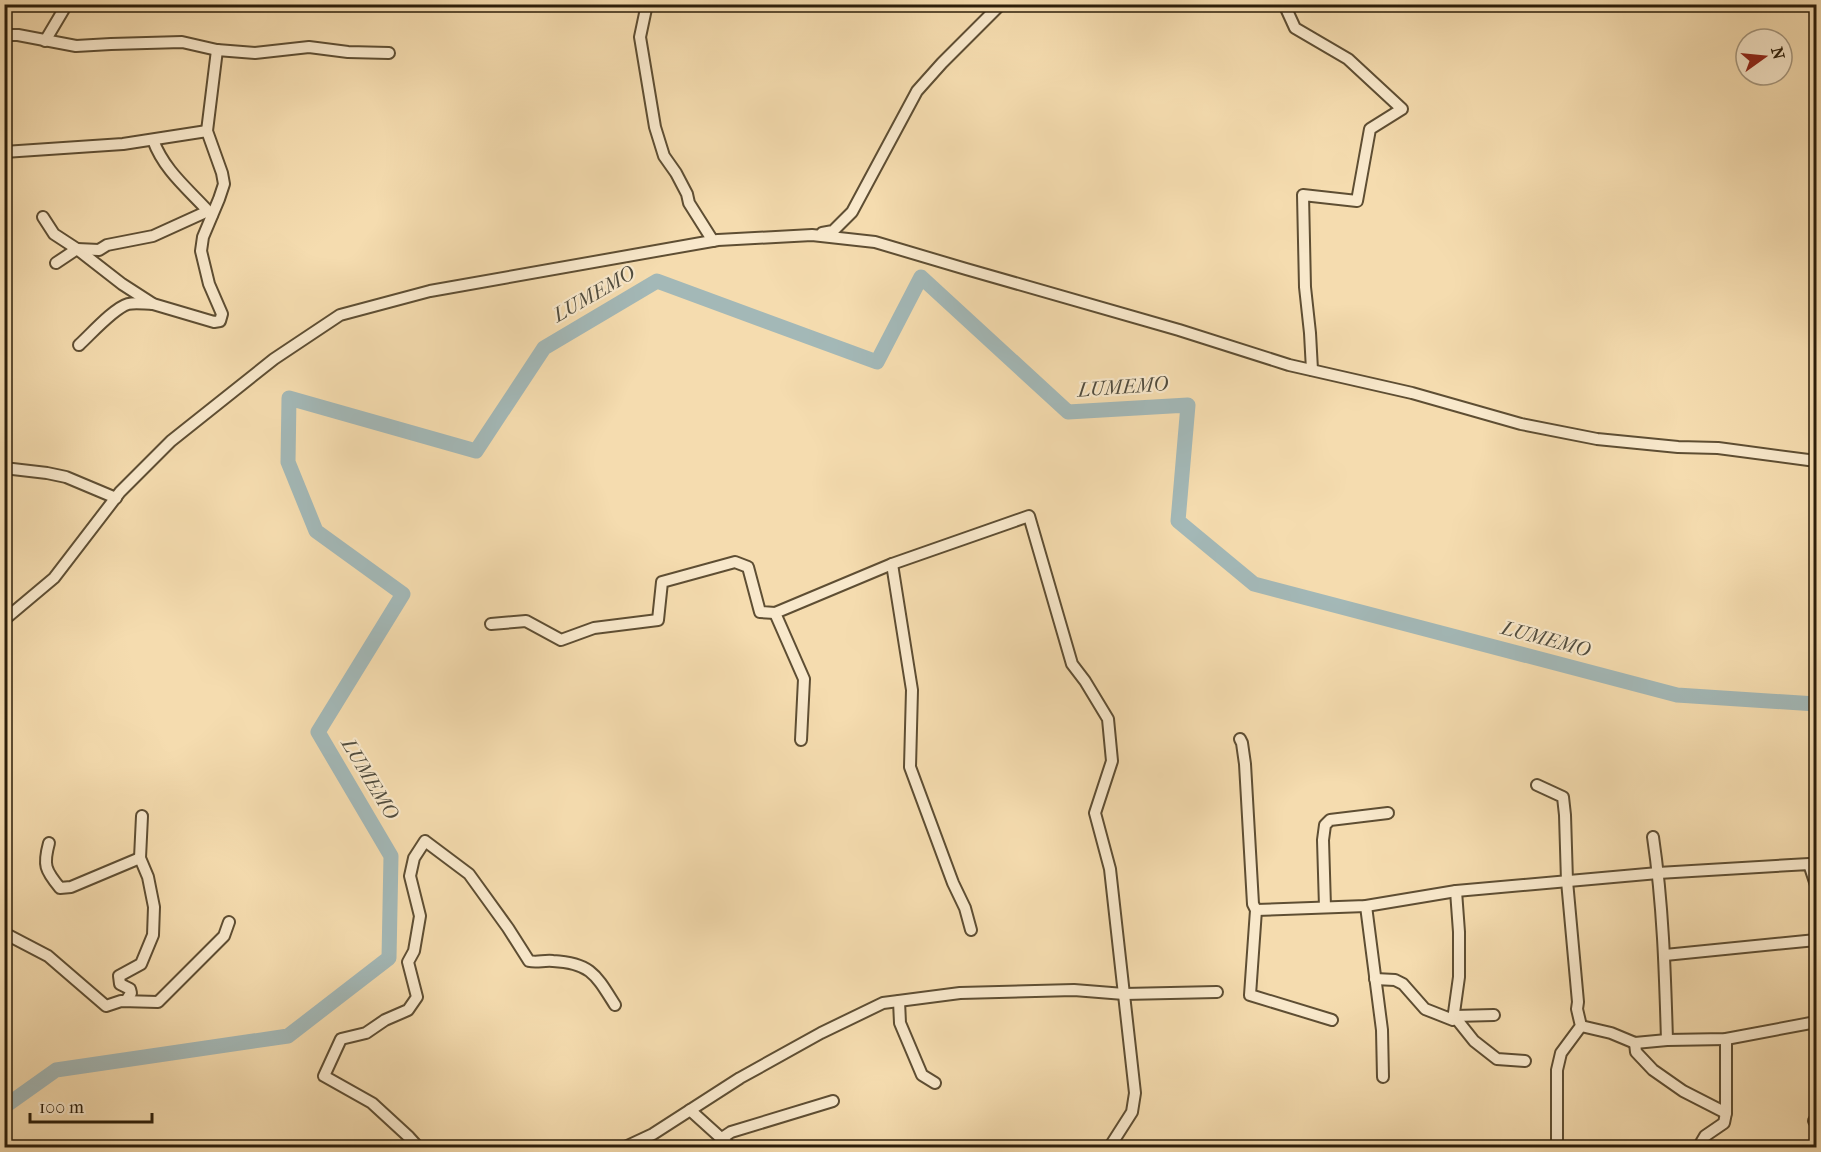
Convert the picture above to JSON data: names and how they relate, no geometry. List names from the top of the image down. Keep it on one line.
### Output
{"water":["LUMEMO"],"scale_bar":"100 m","north":"right"}
